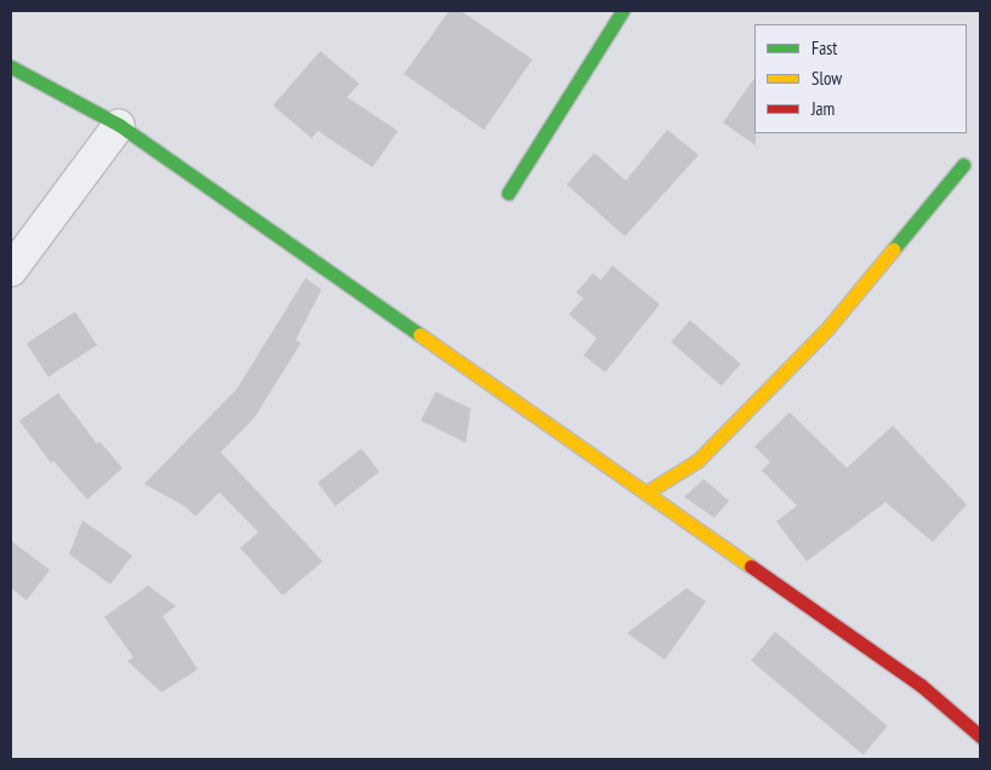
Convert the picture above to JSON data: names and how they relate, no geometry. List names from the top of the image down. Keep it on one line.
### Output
{"legend":["Fast","Slow","Jam"]}
